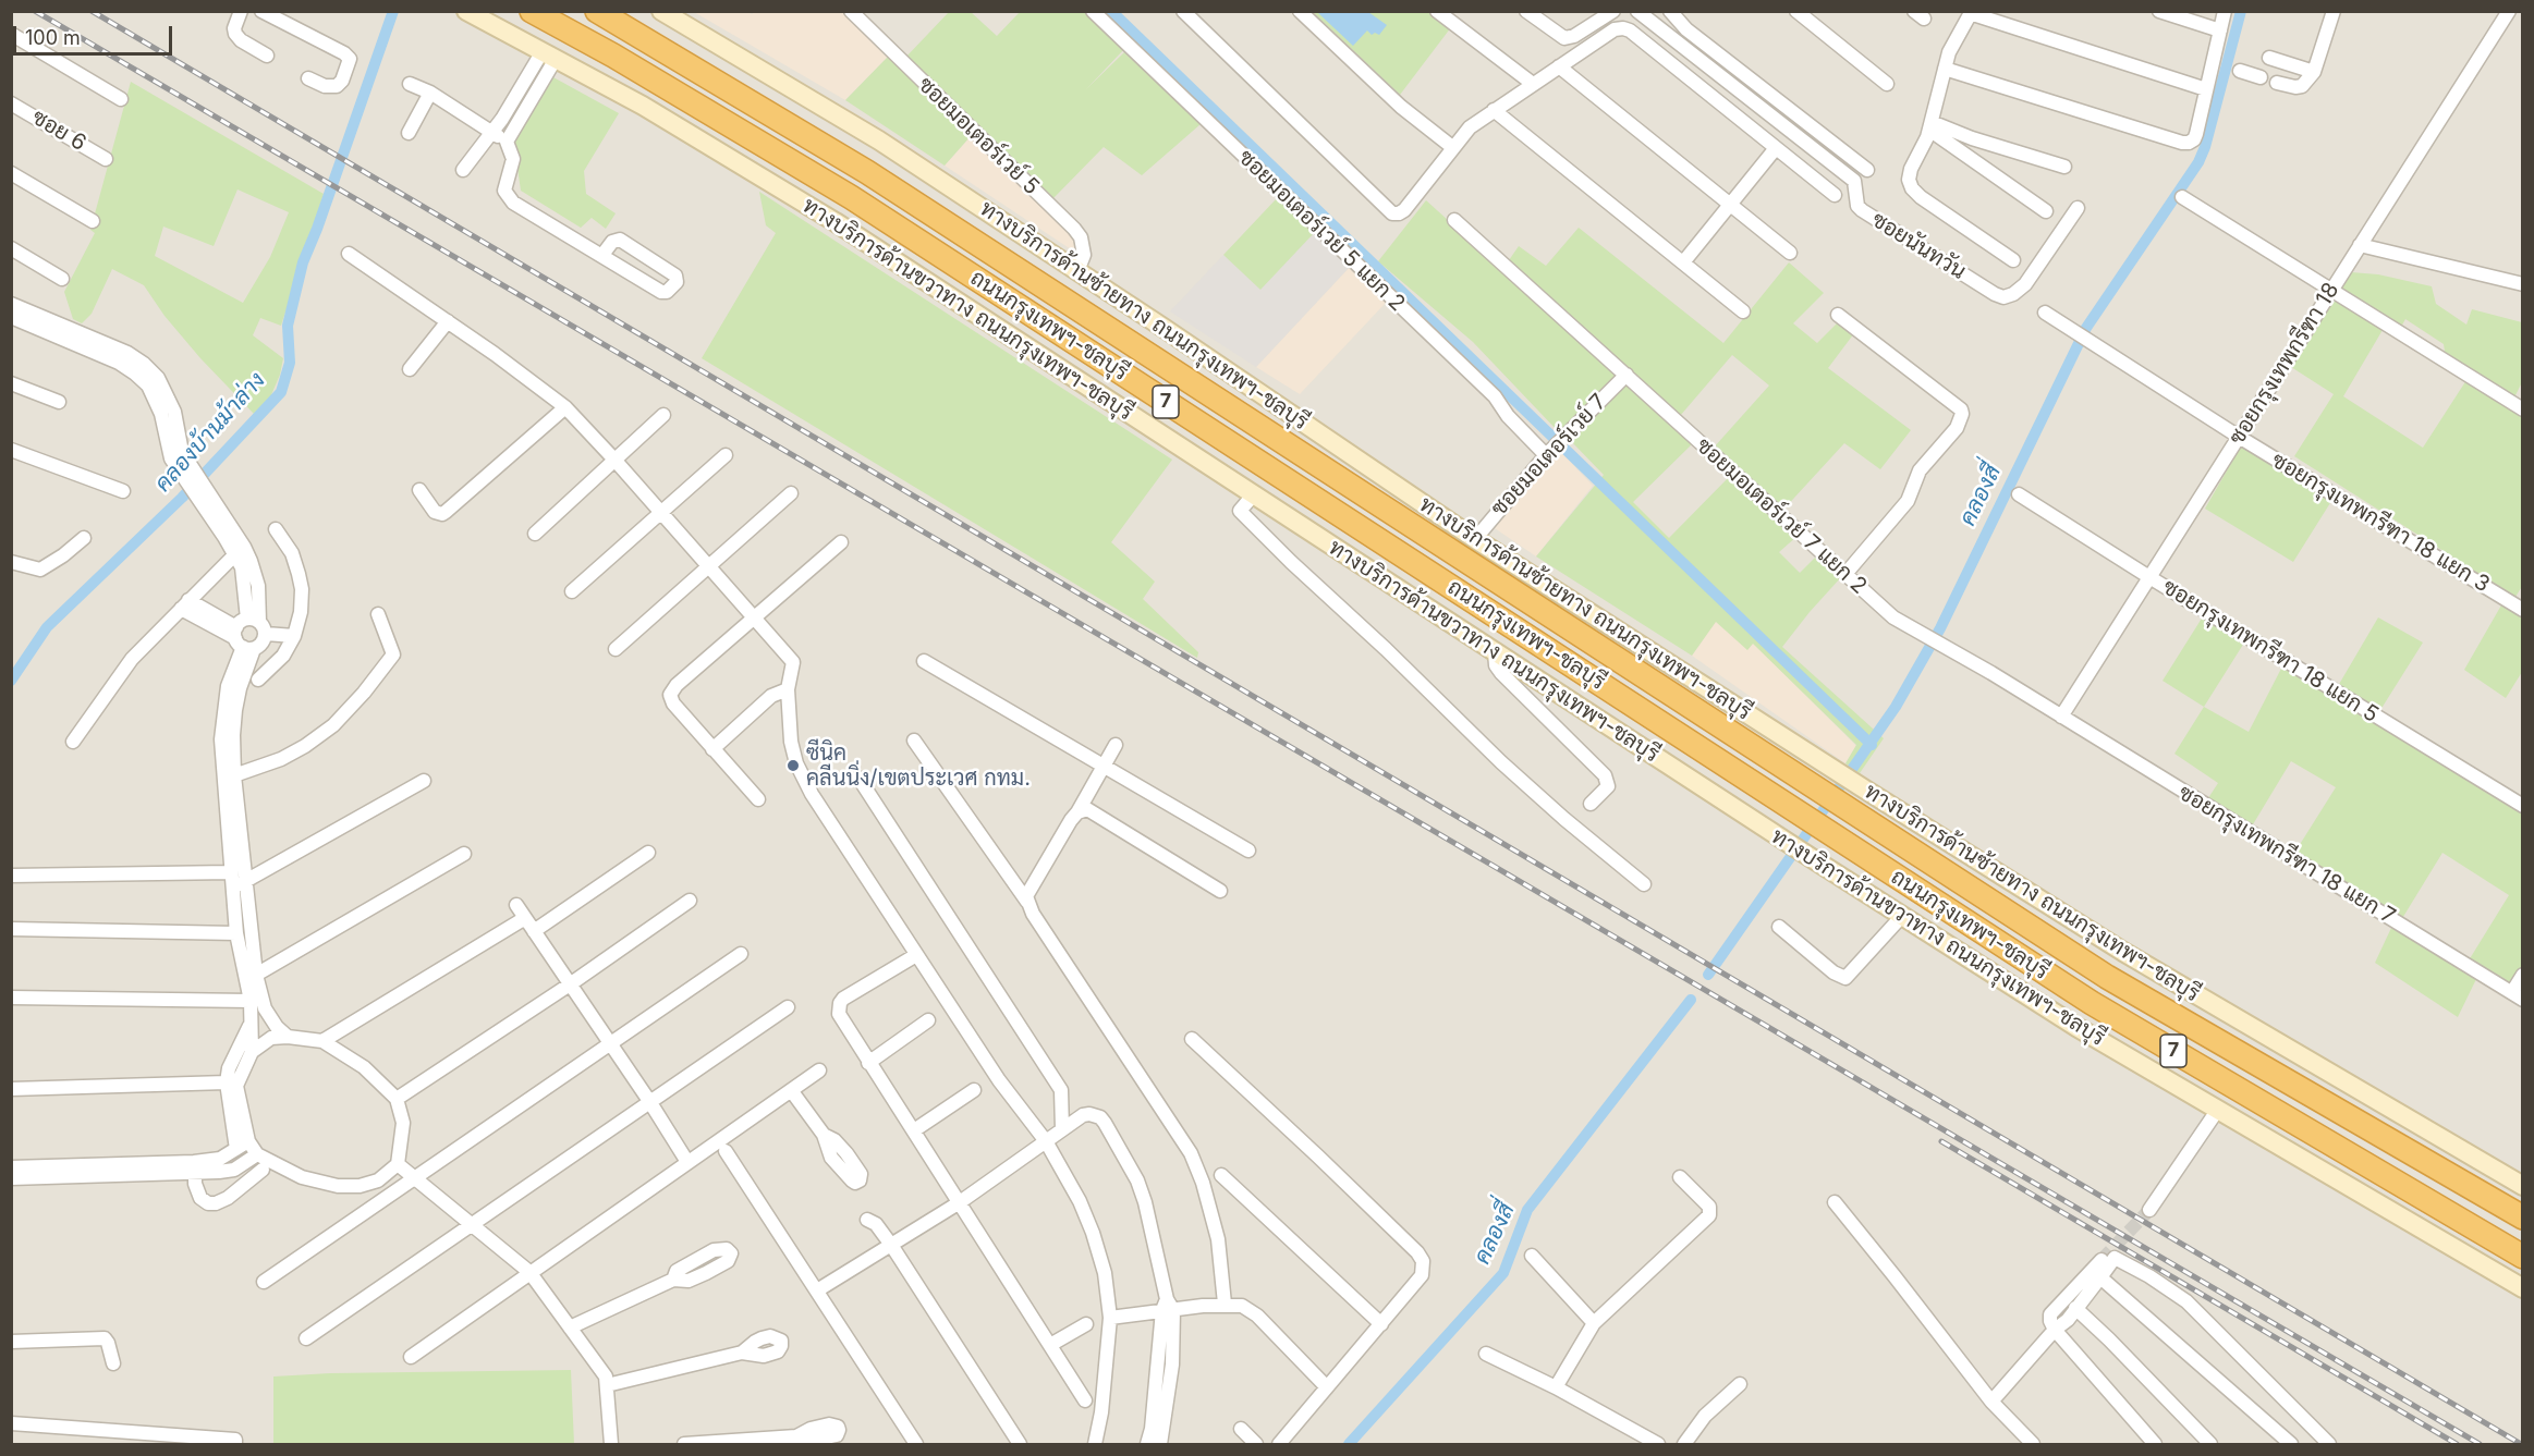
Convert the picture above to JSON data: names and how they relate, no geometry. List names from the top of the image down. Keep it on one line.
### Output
{"streets":{"highway":["ถนนกรุงเทพฯ-ชลบุรี","7"],"main road":["ทางบริการด้านขวาทาง ถนนกรุงเทพฯ-ชลบุรี","ทางบริการด้านซ้ายทาง ถนนกรุงเทพฯ-ชลบุรี"],"street":["ซอย 6","ซอยมอเตอร์เวย์ 5","ซอยมอเตอร์เวย์ 5 แยก 2","ซอยนันทวัน","ซอยกรุงเทพกรีฑา 18","ซอยมอเตอร์เวย์ 7","ซอยมอเตอร์เวย์ 7 แยก 2","ซอยกรุงเทพกรีฑา 18 แยก 3","ซอยกรุงเทพกรีฑา 18 แยก 5","ซอยกรุงเทพกรีฑา 18 แยก 7"]},"crossings":[["ซอยมอเตอร์เวย์ 5","ทางบริการด้านซ้ายทาง ถนนกรุงเทพฯ-ชลบุรี"],["ซอยมอเตอร์เวย์ 5 แยก 2","ซอยมอเตอร์เวย์ 7"],["ทางบริการด้านซ้ายทาง ถนนกรุงเทพฯ-ชลบุรี","ซอยมอเตอร์เวย์ 7"],["ซอยกรุงเทพกรีฑา 18","ซอยกรุงเทพกรีฑา 18 แยก 3"],["ซอยกรุงเทพกรีฑา 18","ซอยกรุงเทพกรีฑา 18 แยก 5"],["ซอยกรุงเทพกรีฑา 18","ซอยกรุงเทพกรีฑา 18 แยก 7"],["ซอยมอเตอร์เวย์ 7","ซอยมอเตอร์เวย์ 7 แยก 2"],["ซอยมอเตอร์เวย์ 7 แยก 2","ซอยกรุงเทพกรีฑา 18 แยก 7"]],"water":["คลองบ้านม้าล่าง","คลองสี่"],"places":["ซีนิค คลีนนิ่ง/เขตประเวศ กทม."],"scale_bar":"100 m"}
